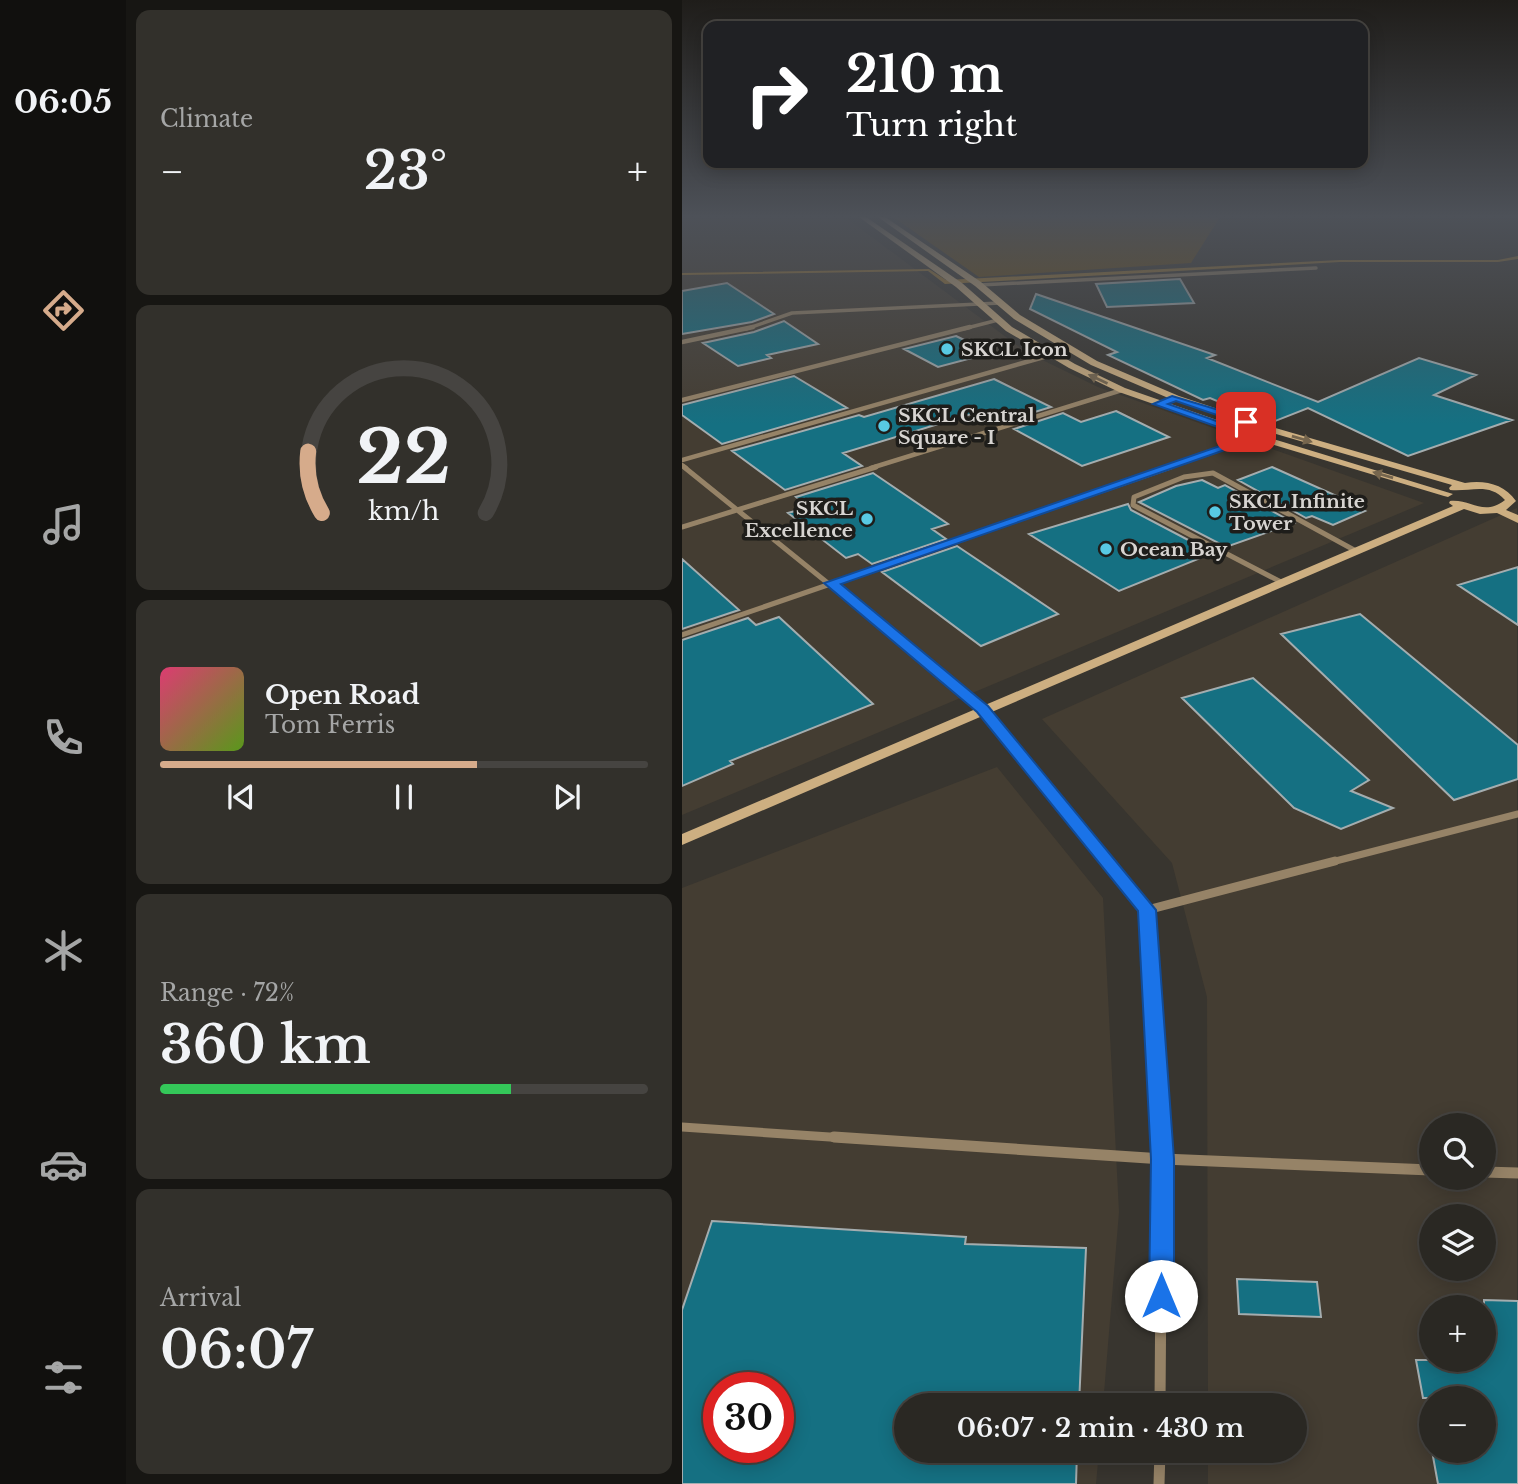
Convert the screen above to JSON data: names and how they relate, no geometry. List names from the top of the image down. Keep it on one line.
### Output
{"places":["SKCL Icon","SKCL Central Square - I","SKCL Infinite Tower","SKCL Excellence","Ocean Bay"],"page":{"tabs":"06:05","tile":["Climate",["Range · 72%","360 km"],["Arrival","06:07"]],"turn":["210 m","Turn right"],"heat":["−","23°","+"],"song":["Open Road","Tom Ferris"],"map_buttons":["+","−"],"limit":"30","trip":"06:07 · 2 min · 430 m","gauge":["22","km/h"]}}
